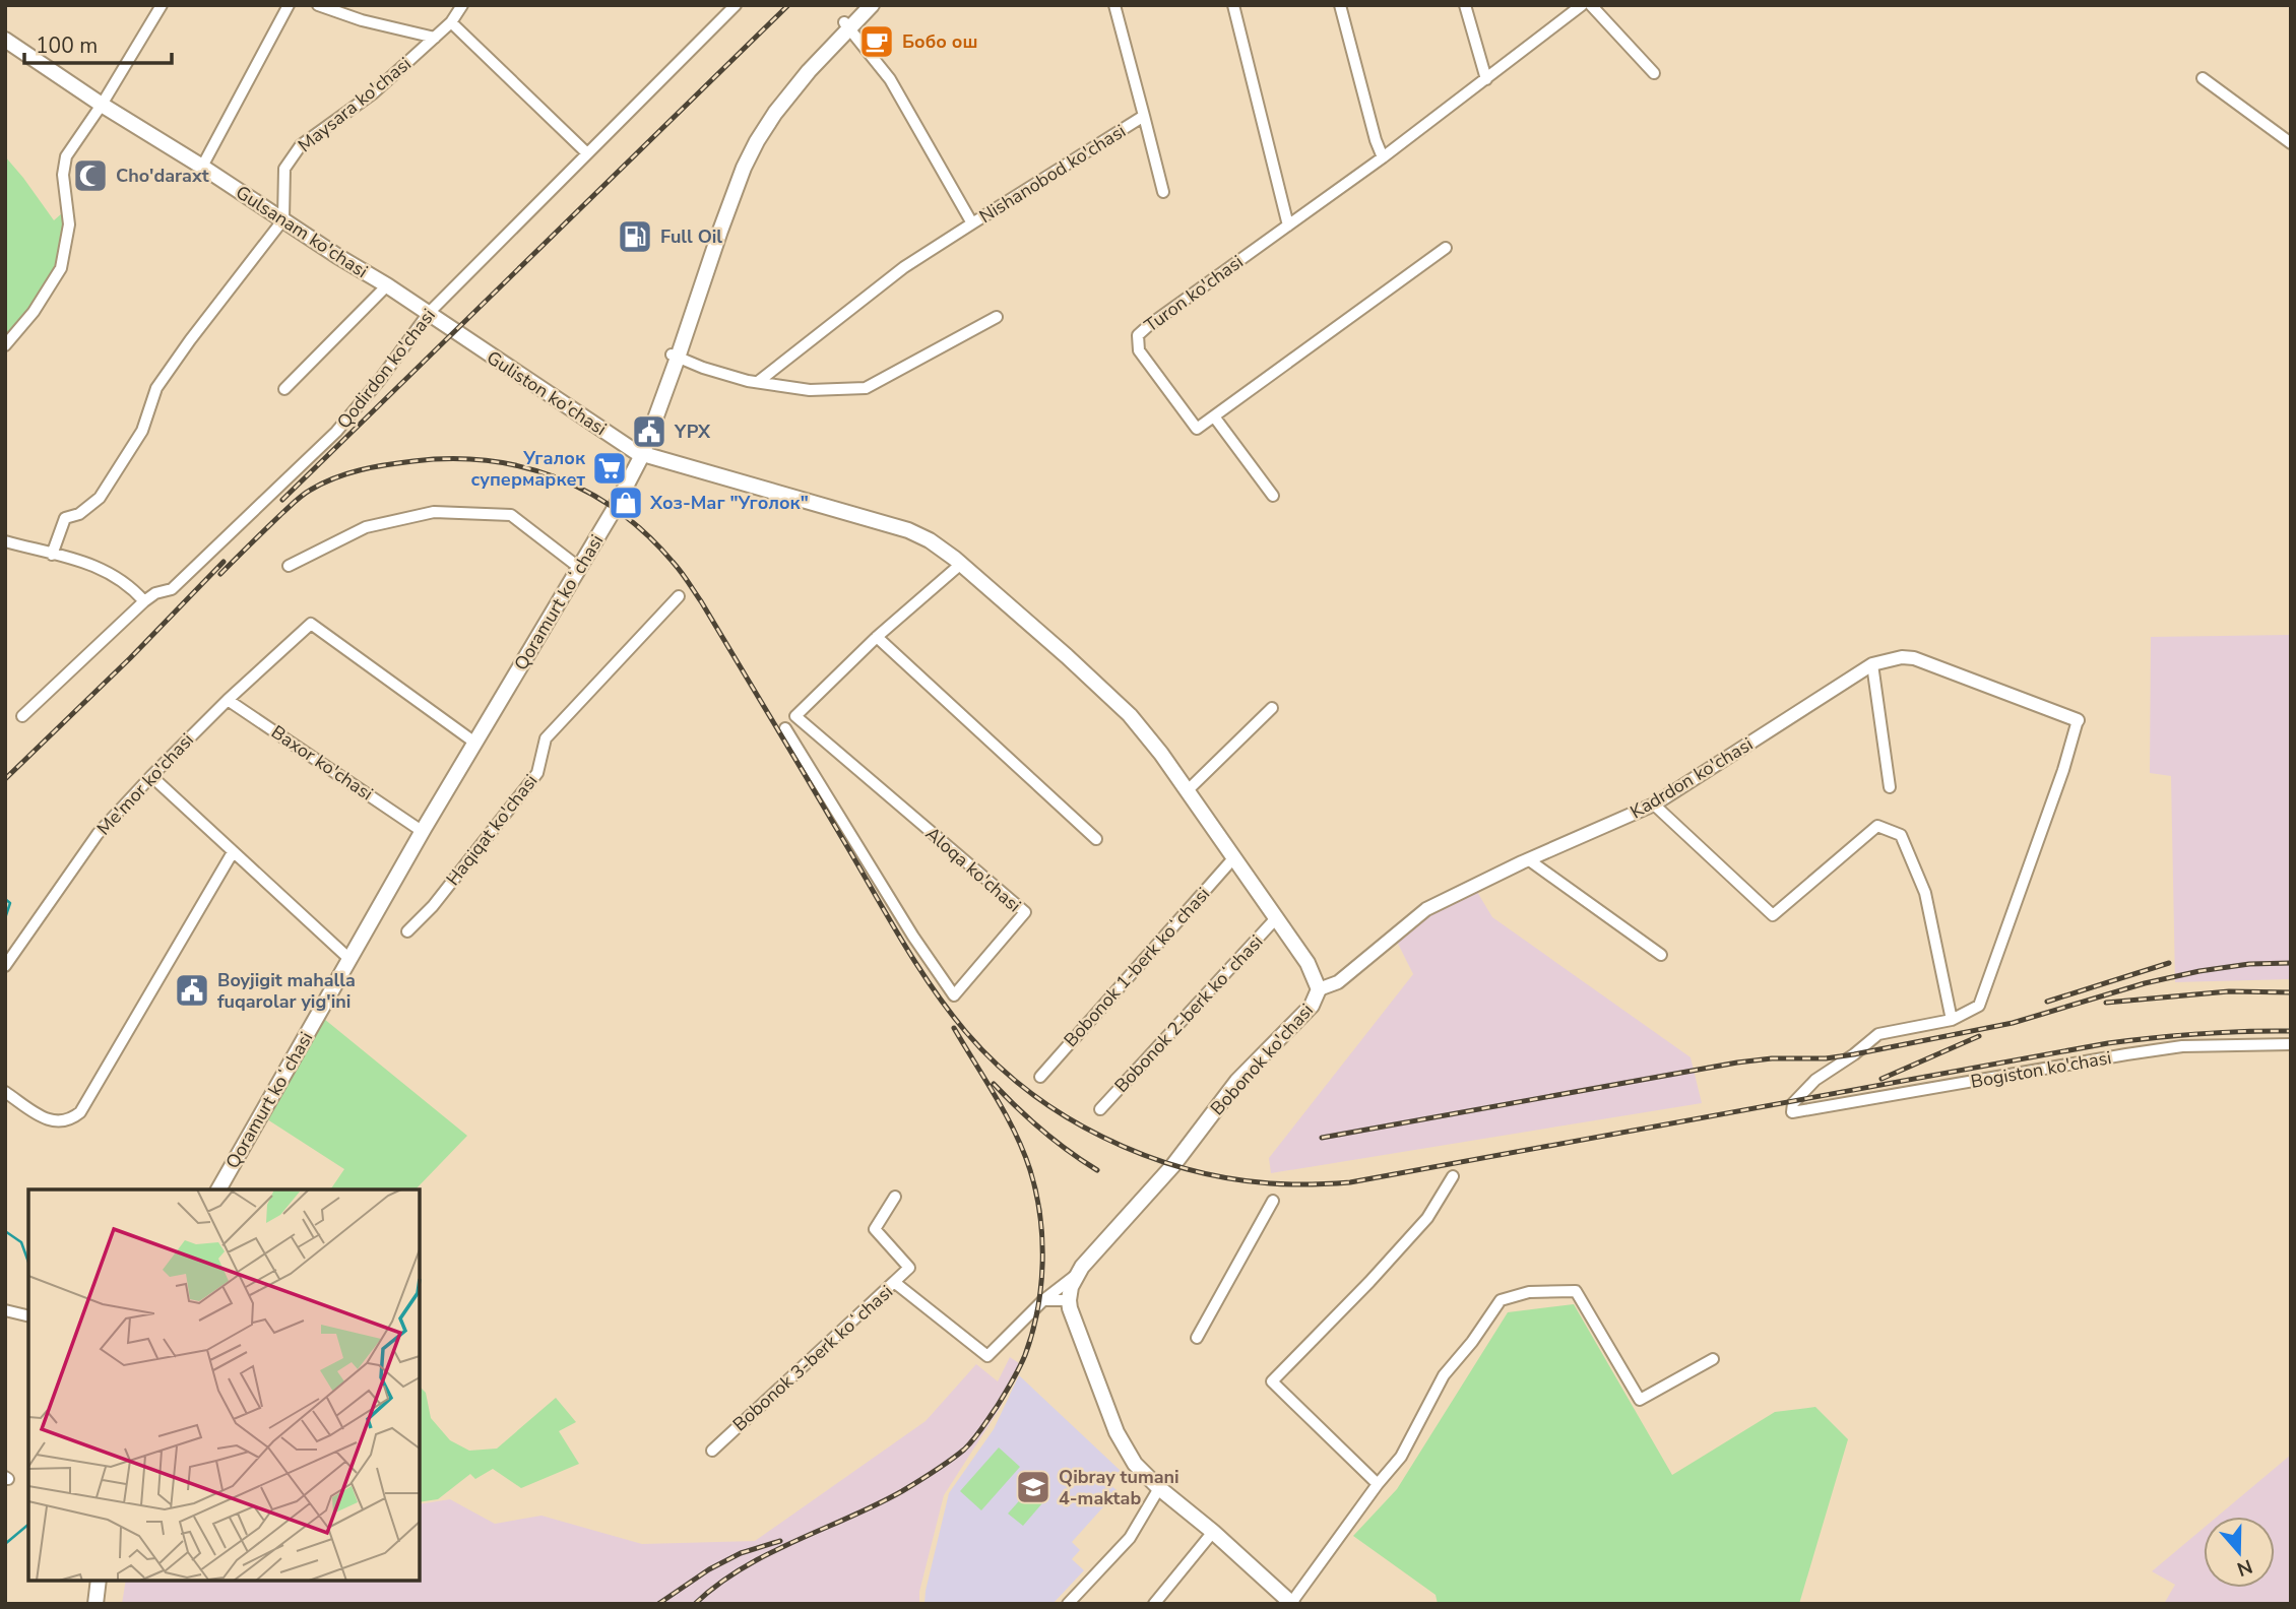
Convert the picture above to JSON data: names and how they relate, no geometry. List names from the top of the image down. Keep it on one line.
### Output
{"streets":{"main road":["Gulsanam ko'chasi","Guliston ko'chasi","Qoramurt koʻchasi","Bobonok ko'chasi"],"street":["Maysara ko'chasi","Nishanobod ko'chasi","Turon ko'chasi","Qodirdon ko'chasi","Baxor ko'chasi","Kadrdon ko'chasi","Me'mor ko'chasi","Haqiqat ko'chasi","Aloqa ko'chasi","Bobonok 1-berk koʻchasi","Bobonok 2-berk koʻchasi","Bogiston ko'chasi","Bobonok 3-berk koʻchasi"]},"crossings":[["Maysara ko'chasi","Gulsanam ko'chasi"],["Nishanobod ko'chasi","Qoramurt koʻchasi"],["Gulsanam ko'chasi","Qodirdon ko'chasi"],["Gulsanam ko'chasi","Guliston ko'chasi"],["Guliston ko'chasi","Qoramurt koʻchasi"],["Guliston ko'chasi","Bobonok ko'chasi"],["Qoramurt koʻchasi","Baxor ko'chasi"],["Qoramurt koʻchasi","Me'mor ko'chasi"],["Baxor ko'chasi","Me'mor ko'chasi"],["Kadrdon ko'chasi","Bobonok ko'chasi"],["Bobonok 1-berk koʻchasi","Bobonok ko'chasi"],["Bobonok 2-berk koʻchasi","Bobonok ko'chasi"],["Bobonok ko'chasi","Bobonok 3-berk koʻchasi"]],"places":{"cafe":["Бобо ош"],"mosque":["Cho'daraxt"],"fuel station":["Full Oil"],"public building":["YPX","Boyjigit mahalla fuqarolar yig'ini"],"supermarket":["Угалок супермаркет"],"shop":["Хоз-Маг \"Уголок\""],"school or university":["Qibray tumani 4-maktab"]},"scale_bar":"100 m","north":"bottom"}
